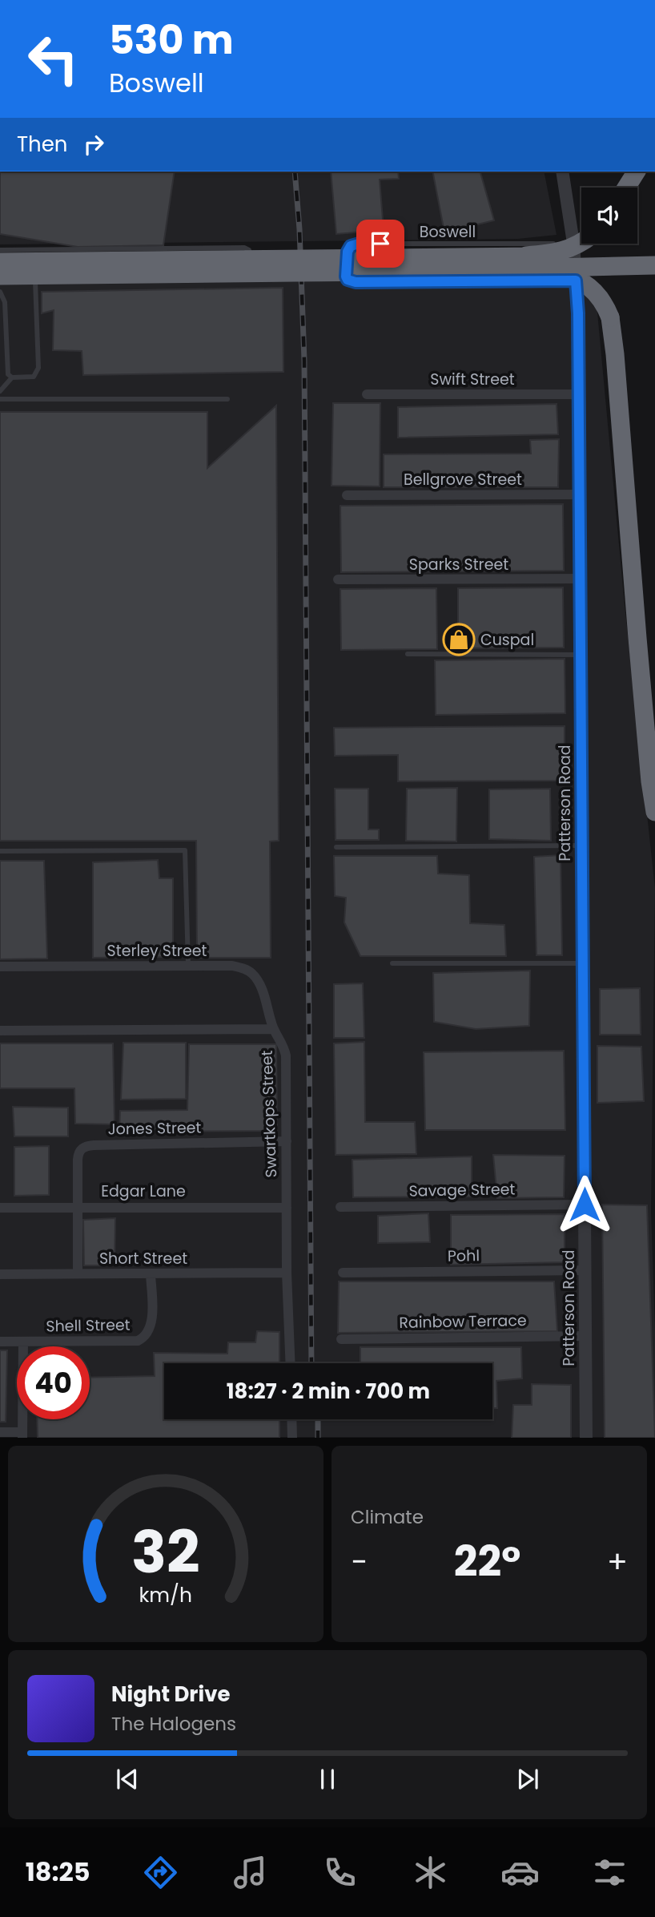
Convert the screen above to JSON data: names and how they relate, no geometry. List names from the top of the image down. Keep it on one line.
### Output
{"streets":{"street":["Swift Street","Bellgrove Street","Sparks Street","Patterson Road","Sterley Street","Swartkops Street","Jones Street","Savage Street","Edgar Lane","Pohl","Short Street","Rainbow Terrace","Shell Street"],"lane":["Boswell"]},"crossings":[["Boswell","Patterson Road"],["Swift Street","Patterson Road"],["Bellgrove Street","Patterson Road"],["Sparks Street","Patterson Road"],["Patterson Road","Savage Street"],["Patterson Road","Pohl"],["Patterson Road","Rainbow Terrace"],["Sterley Street","Swartkops Street"],["Swartkops Street","Jones Street"],["Swartkops Street","Edgar Lane"],["Swartkops Street","Short Street"],["Jones Street","Edgar Lane"],["Jones Street","Short Street"],["Short Street","Shell Street"]],"places":{"shop":["Cuspal"]},"page":{"turn":["530 m","Boswell"],"then":"Then","limit":"40","trip":"18:27 · 2 min · 700 m","tile":"Climate","heat":["−","22°","+"],"song":["Night Drive","The Halogens"],"tabs":"18:25","gauge":["32","km/h"]}}
